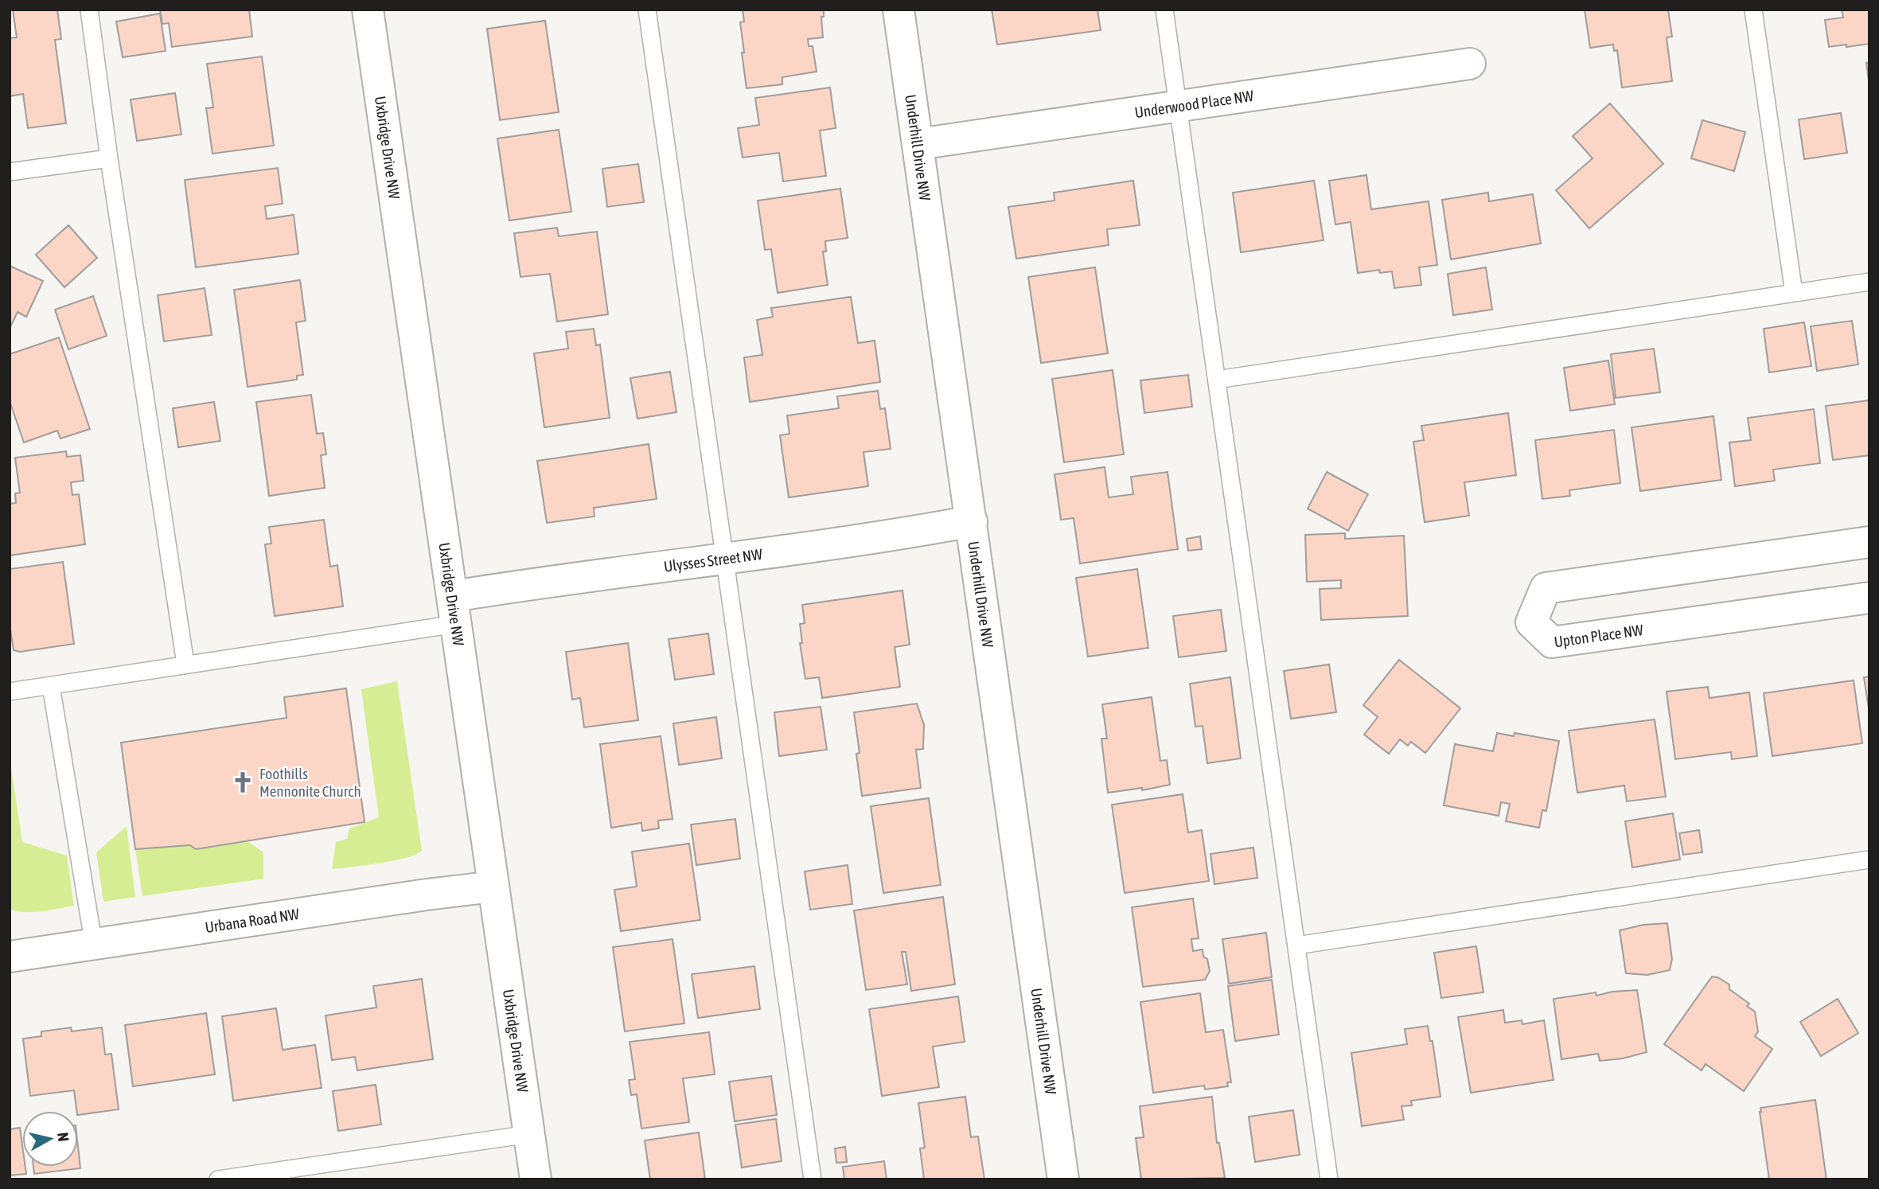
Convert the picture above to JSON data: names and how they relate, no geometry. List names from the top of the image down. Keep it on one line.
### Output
{"streets":{"street":["Underwood Place NW","Underhill Drive NW","Uxbridge Drive NW","Ulysses Street NW","Upton Place NW","Urbana Road NW"]},"crossings":[["Underwood Place NW","Underhill Drive NW"],["Underhill Drive NW","Ulysses Street NW"],["Uxbridge Drive NW","Ulysses Street NW"],["Uxbridge Drive NW","Urbana Road NW"]],"places":{"church":["Foothills Mennonite Church"]},"north":"right"}
